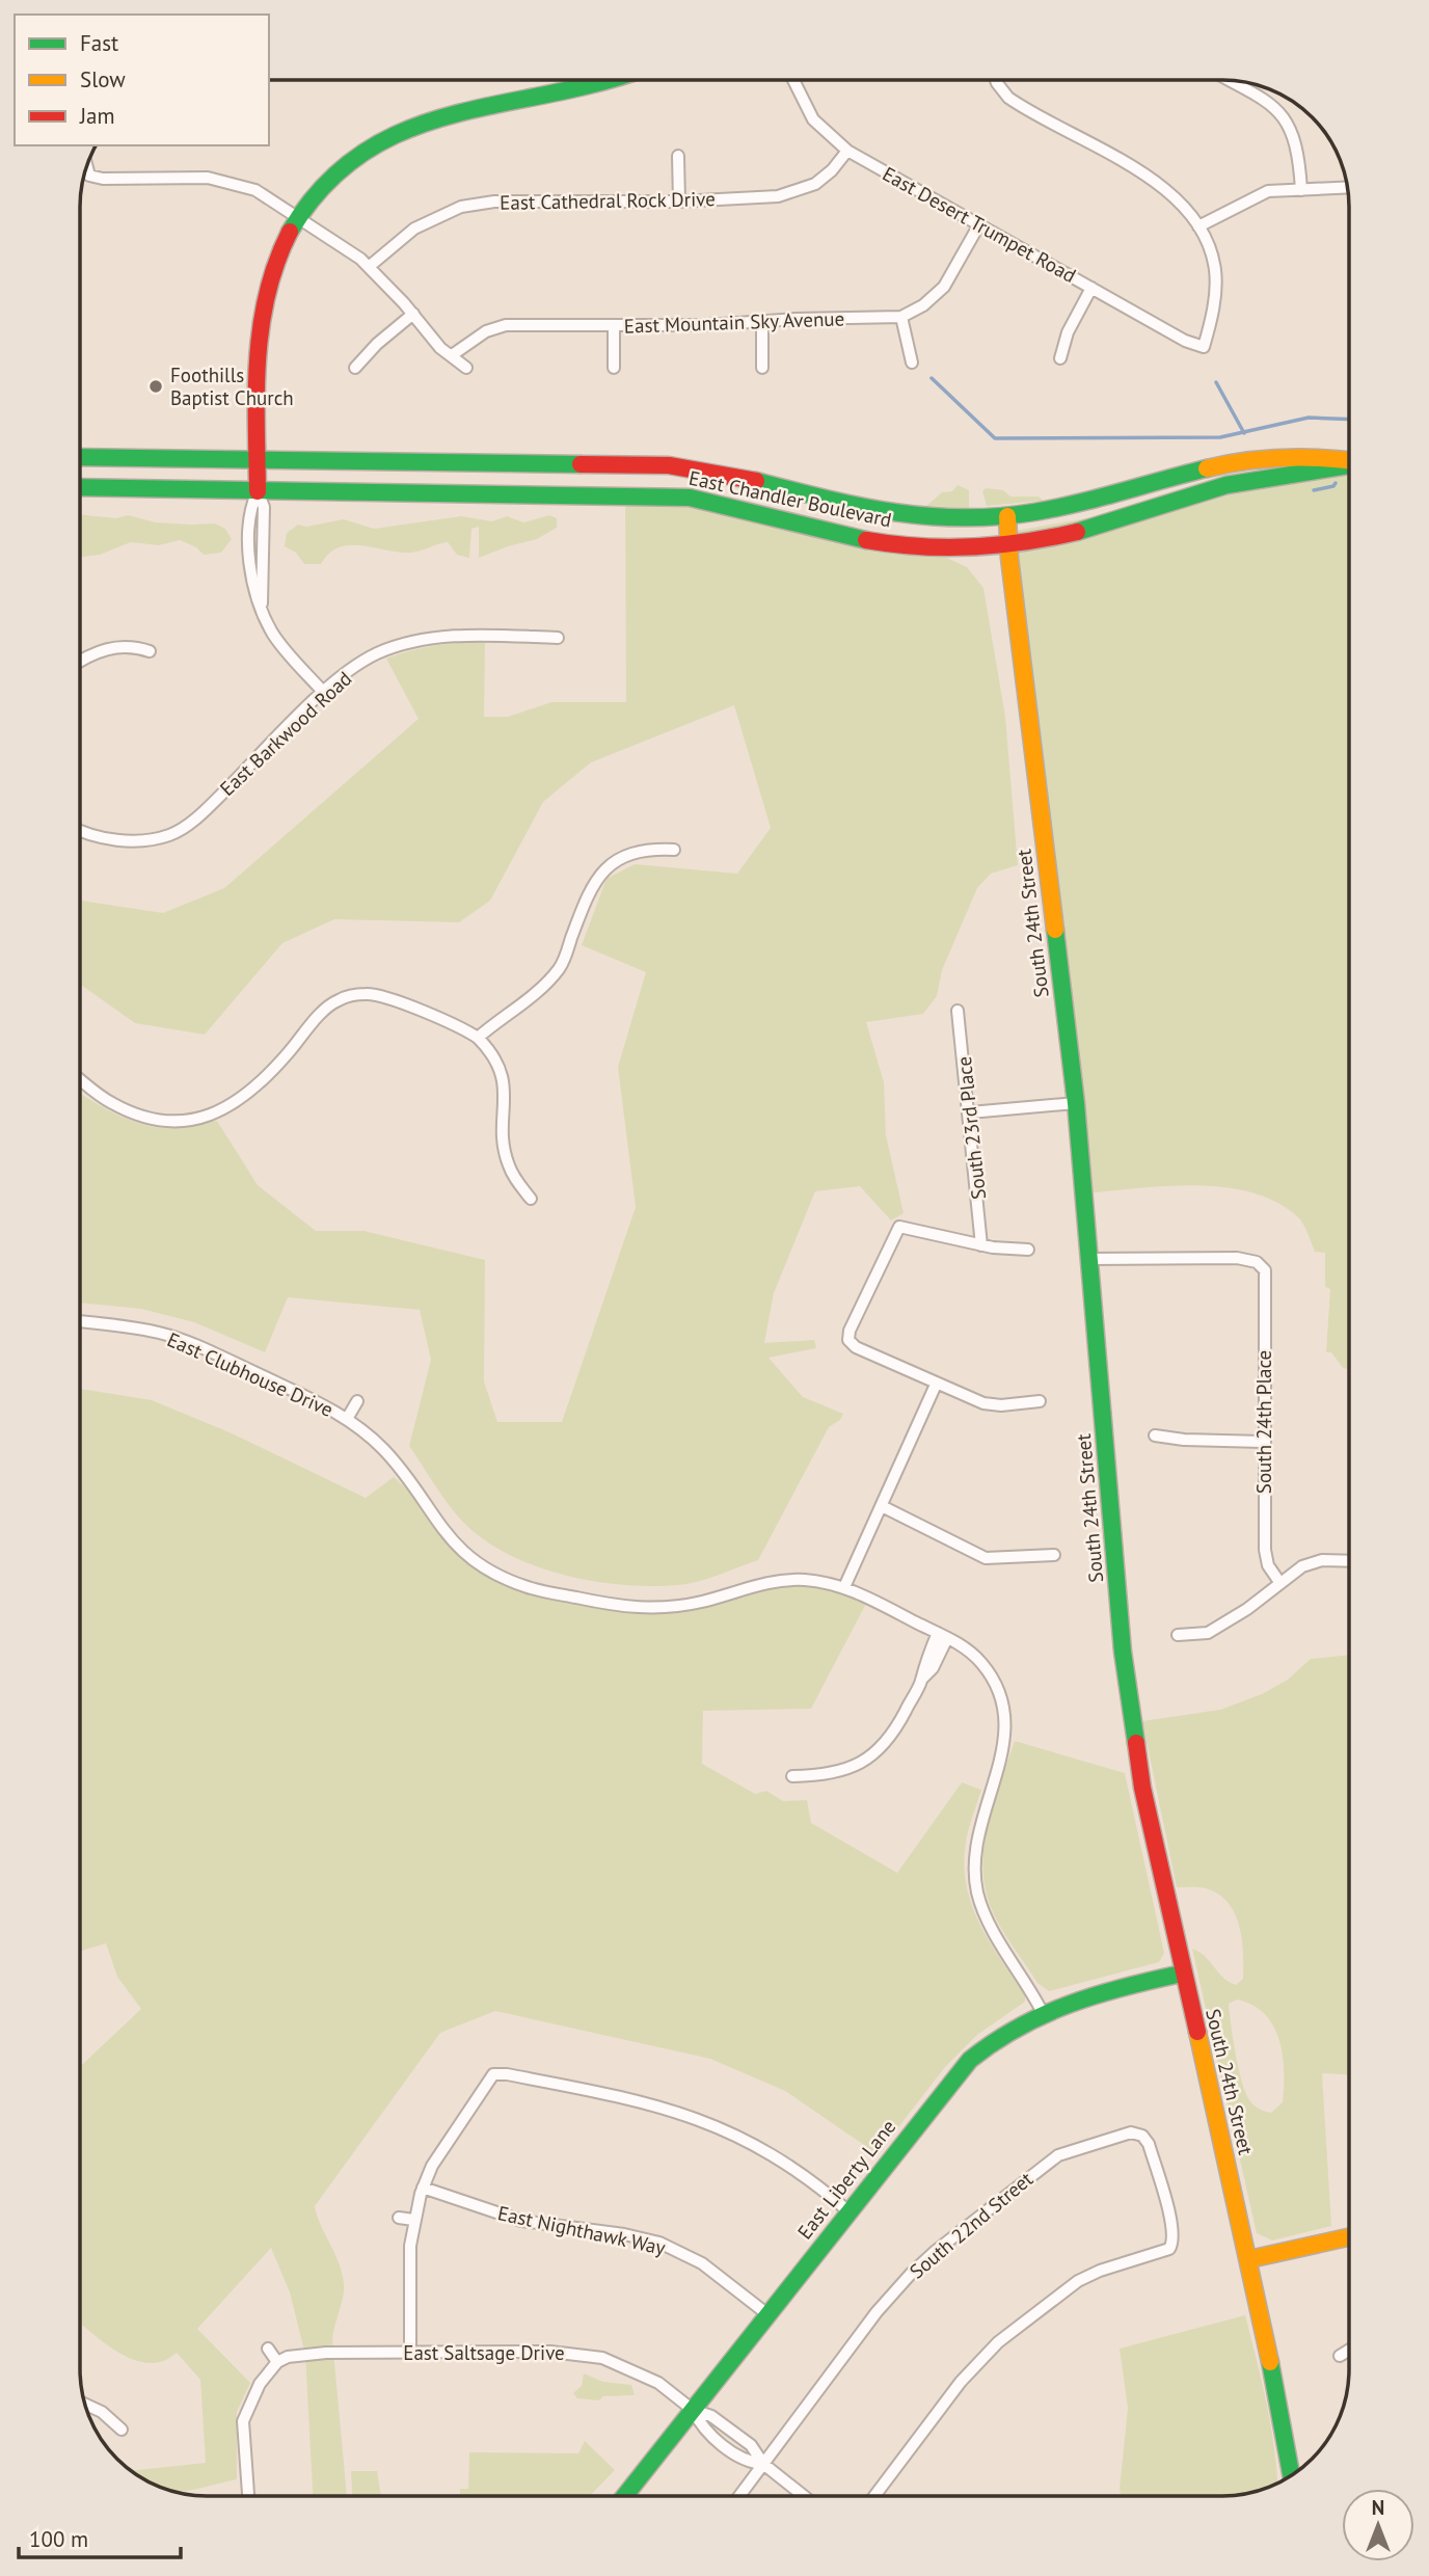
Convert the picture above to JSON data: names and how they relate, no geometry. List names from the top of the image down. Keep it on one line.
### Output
{"streets":{"street":["East Cathedral Rock Drive","East Desert Trumpet Road","East Mountain Sky Avenue","East Chandler Boulevard","East Barkwood Road","South 24th Street","South 23rd Place","East Clubhouse Drive","South 24th Place","East Liberty Lane","South 22nd Street","East Nighthawk Way","East Saltsage Drive"]},"crossings":[["East Cathedral Rock Drive","East Desert Trumpet Road"],["East Chandler Boulevard","South 24th Street"],["South 24th Street","South 24th Place"],["South 24th Street","East Liberty Lane"],["East Clubhouse Drive","East Liberty Lane"],["East Liberty Lane","East Nighthawk Way"],["East Liberty Lane","East Saltsage Drive"],["South 22nd Street","East Saltsage Drive"]],"places":["Foothills Baptist Church"],"legend":["Fast","Slow","Jam"],"scale_bar":"100 m","north":"top"}
